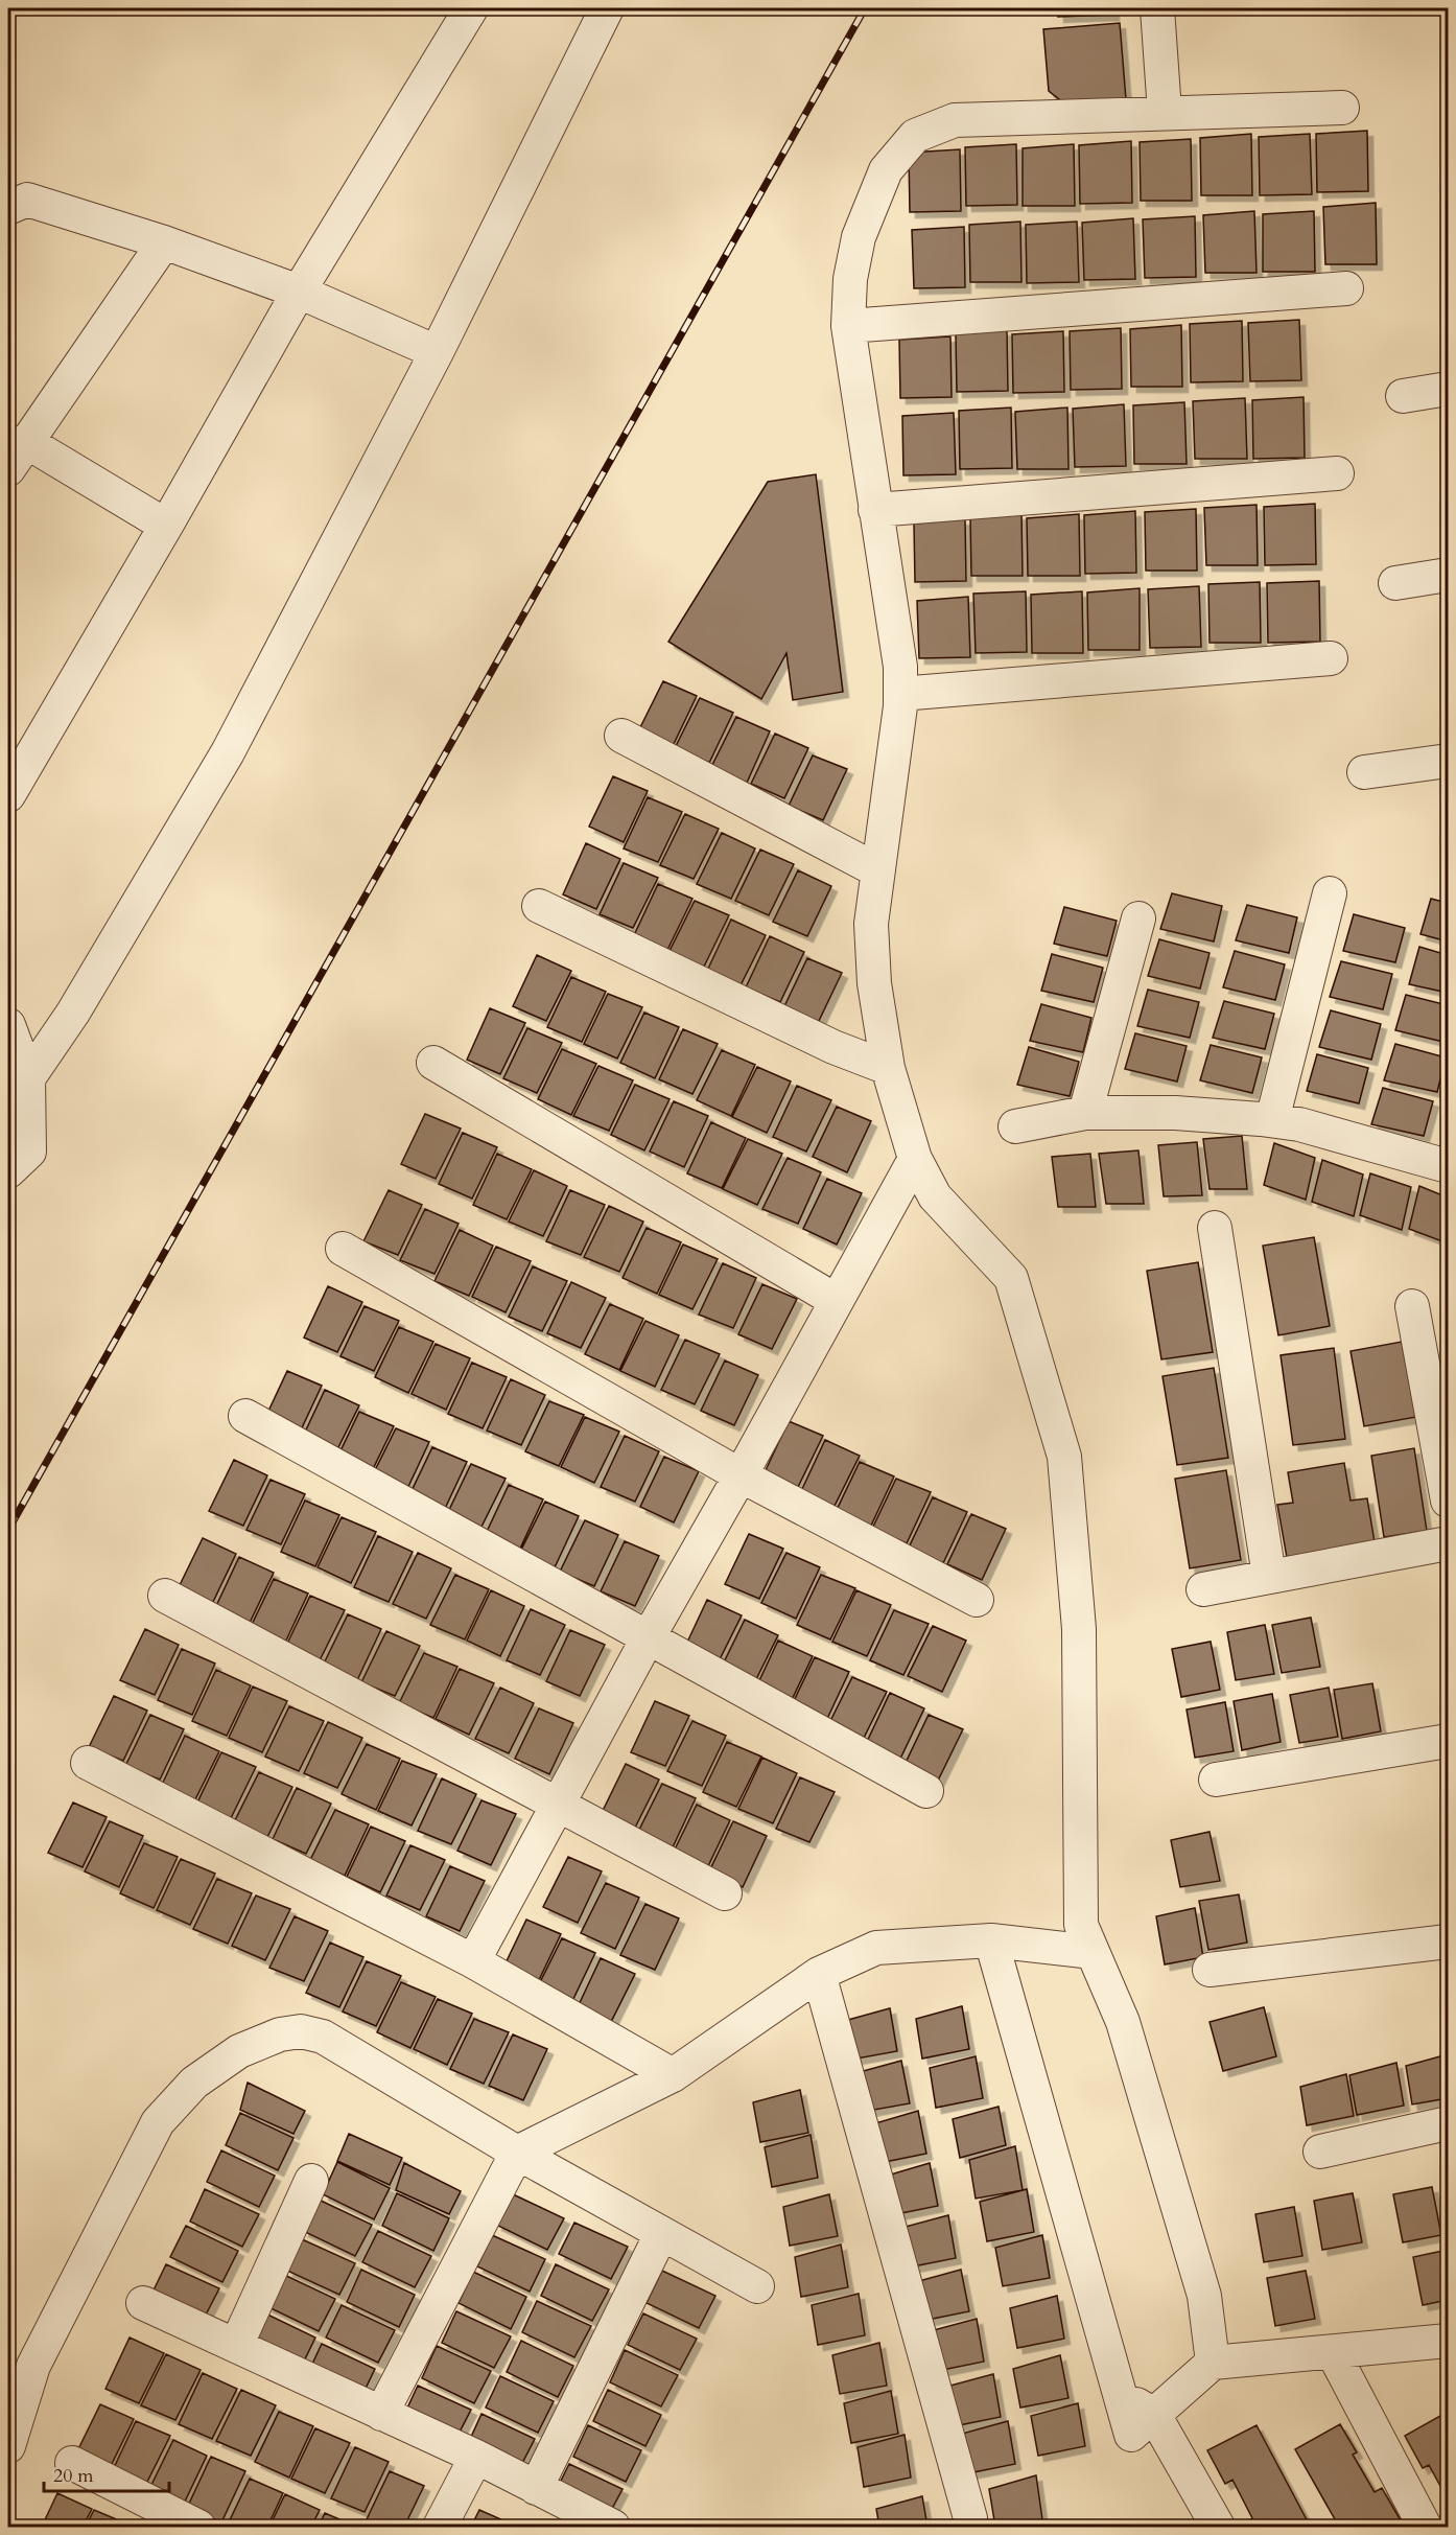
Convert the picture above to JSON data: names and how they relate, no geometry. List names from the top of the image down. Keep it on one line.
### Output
{"scale_bar":"20 m"}
